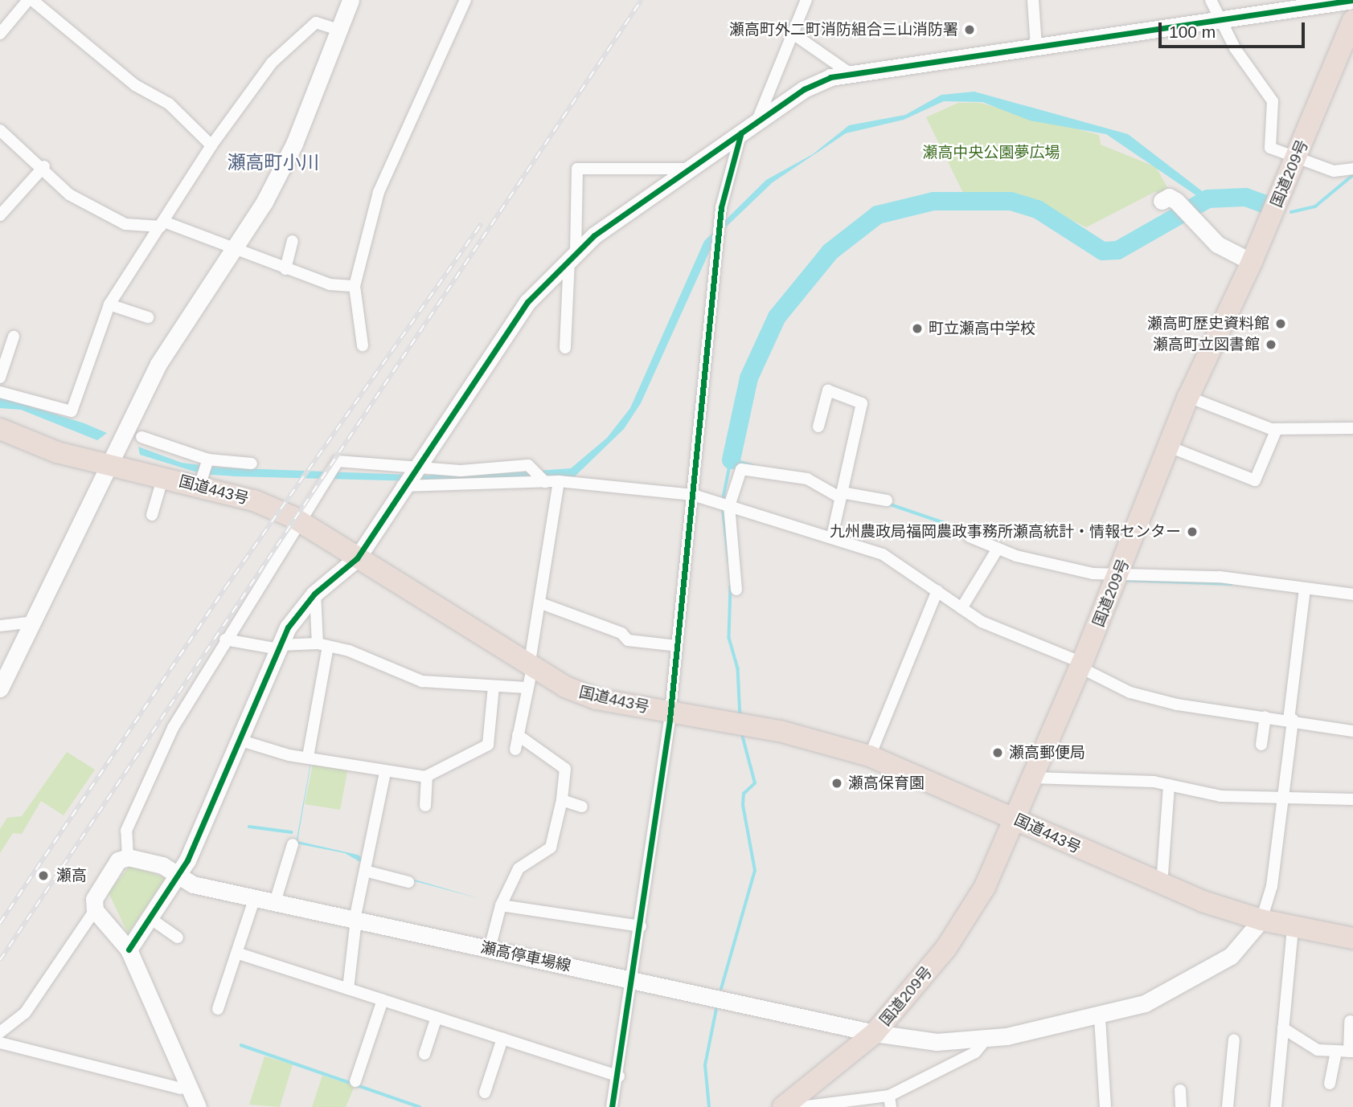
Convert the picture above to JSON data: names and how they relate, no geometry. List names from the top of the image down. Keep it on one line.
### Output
{"streets":{"highway":["国道209号","国道443号"],"street":["瀬高停車場線"]},"crossings":[["国道209号","国道443号"],["国道209号","瀬高停車場線"],["国道443号","瀬高停車場線"]],"districts":["瀬高町小川"],"parks":["瀬高中央公園夢広場"],"places":["瀬高町外二町消防組合三山消防署","瀬高町歴史資料館","町立瀬高中学校","瀬高町立図書館","九州農政局福岡農政事務所瀬高統計・情報センター","瀬高郵便局","瀬高保育園","瀬高"],"scale_bar":"100 m"}
